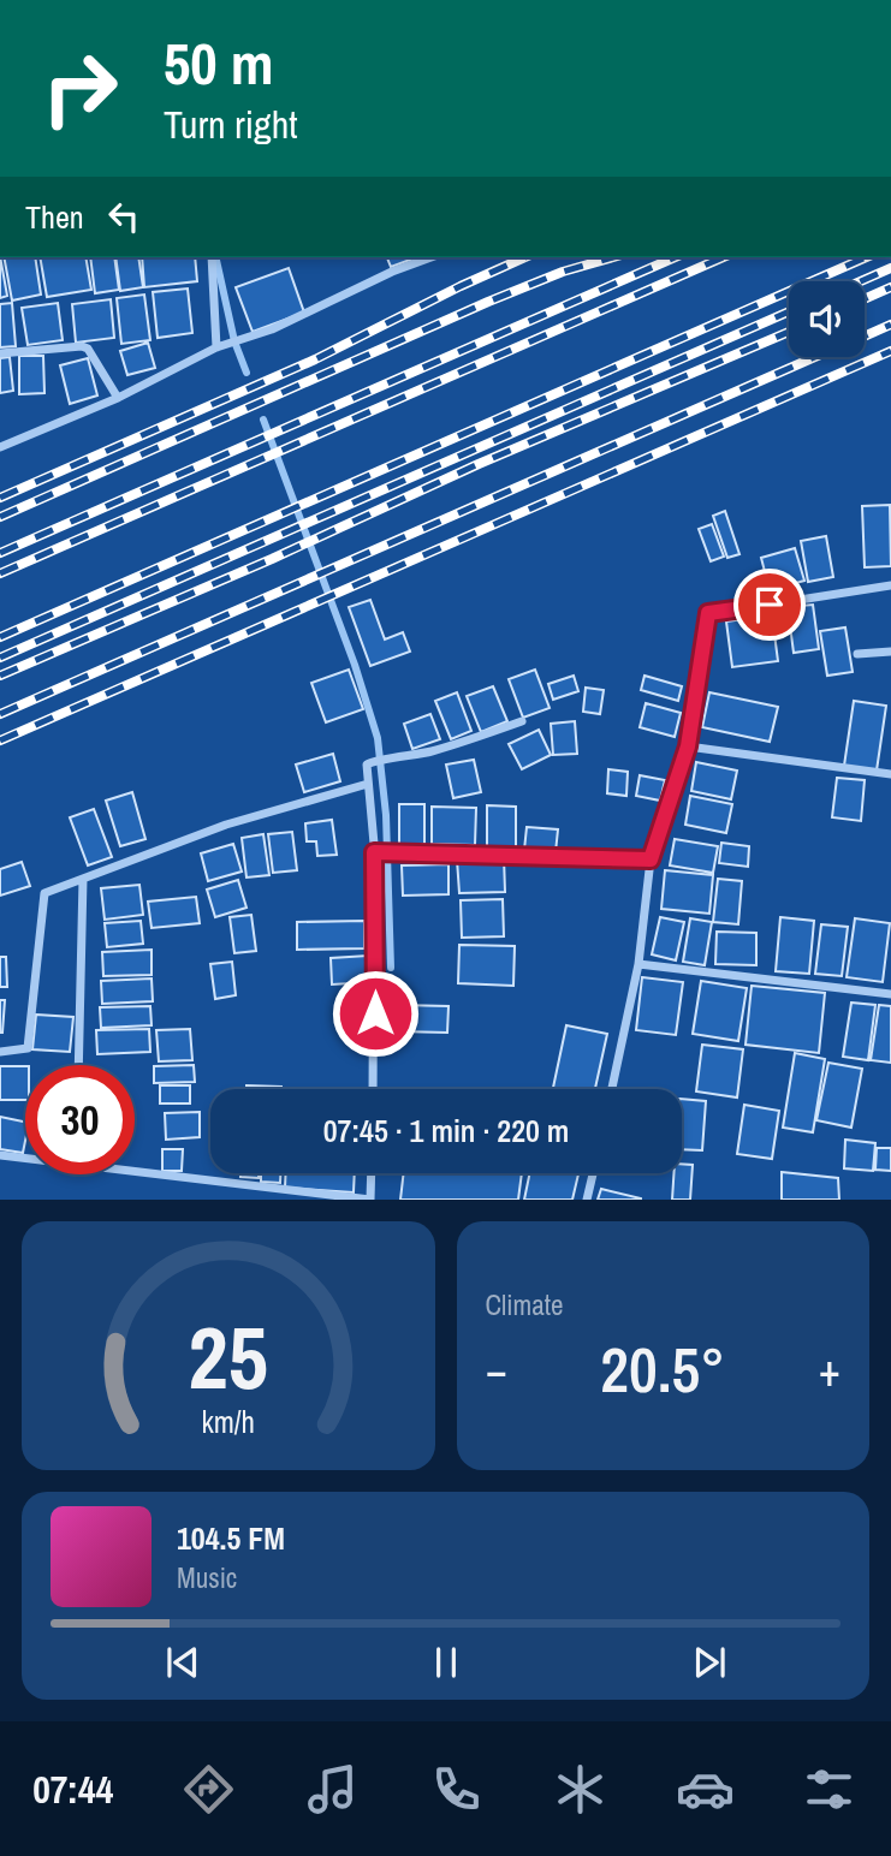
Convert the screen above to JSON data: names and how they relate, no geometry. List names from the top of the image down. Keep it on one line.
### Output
{"page":{"turn":["50 m","Turn right"],"then":"Then","limit":"30","trip":"07:45 · 1 min · 220 m","tile":"Climate","heat":["−","20.5°","+"],"song":["104.5 FM","Music"],"tabs":"07:44","gauge":["25","km/h"]}}
